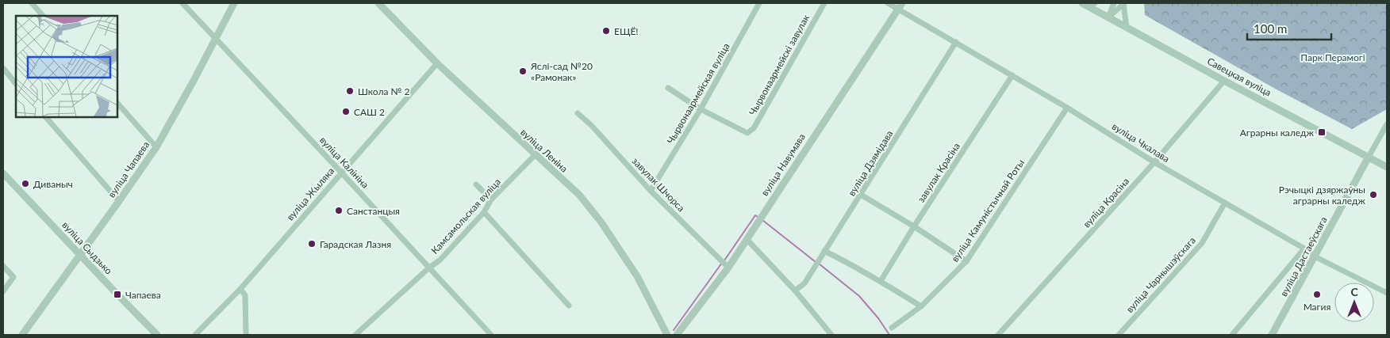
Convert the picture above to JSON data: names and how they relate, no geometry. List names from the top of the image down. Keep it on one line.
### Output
{"streets":{"street":["Чырвонаармейскі завулак","Савецкая вуліца","Чырвонаармейская вуліца","вуліца Чкалава","вуліца Леніна","вуліца Калініна","вуліца Дзямідава","вуліца Навумава","вуліца Чапаева","завулак Красіна","завулак Шчорса","вуліца Жыляка","вуліца Красіна","вуліца Камуністычнай Роты","Камсамольская вуліца","вуліца Сыдзько","вуліца Дастаеўскага","вуліца Чарнышэўскага"]},"crossings":[["Чырвонаармейскі завулак","Чырвонаармейская вуліца"],["Савецкая вуліца","вуліца Красіна"],["Савецкая вуліца","вуліца Дастаеўскага"],["Чырвонаармейская вуліца","завулак Шчорса"],["вуліца Чкалава","вуліца Дзямідава"],["вуліца Чкалава","вуліца Навумава"],["вуліца Чкалава","завулак Красіна"],["вуліца Чкалава","вуліца Красіна"],["вуліца Чкалава","вуліца Камуністычнай Роты"],["вуліца Чкалава","вуліца Дастаеўскага"],["вуліца Чкалава","вуліца Чарнышэўскага"],["вуліца Леніна","вуліца Жыляка"],["вуліца Леніна","Камсамольская вуліца"],["вуліца Калініна","вуліца Чапаева"],["вуліца Калініна","вуліца Жыляка"],["вуліца Калініна","Камсамольская вуліца"],["вуліца Навумава","завулак Шчорса"],["вуліца Чапаева","вуліца Сыдзько"]],"parks":["Парк Перамогі"],"places":{"other":["ЕЩЁ!","Яслі-сад №20 «Рамонак»","Школа № 2","САШ 2","Диваныч","Рэчыцкі дзяржаўны аграрны каледж","Санстанцыя","Гарадская Лазня","Магия"],"transit":["Аграрны каледж","Чапаева"]},"scale_bar":"100 m","north":"top"}
